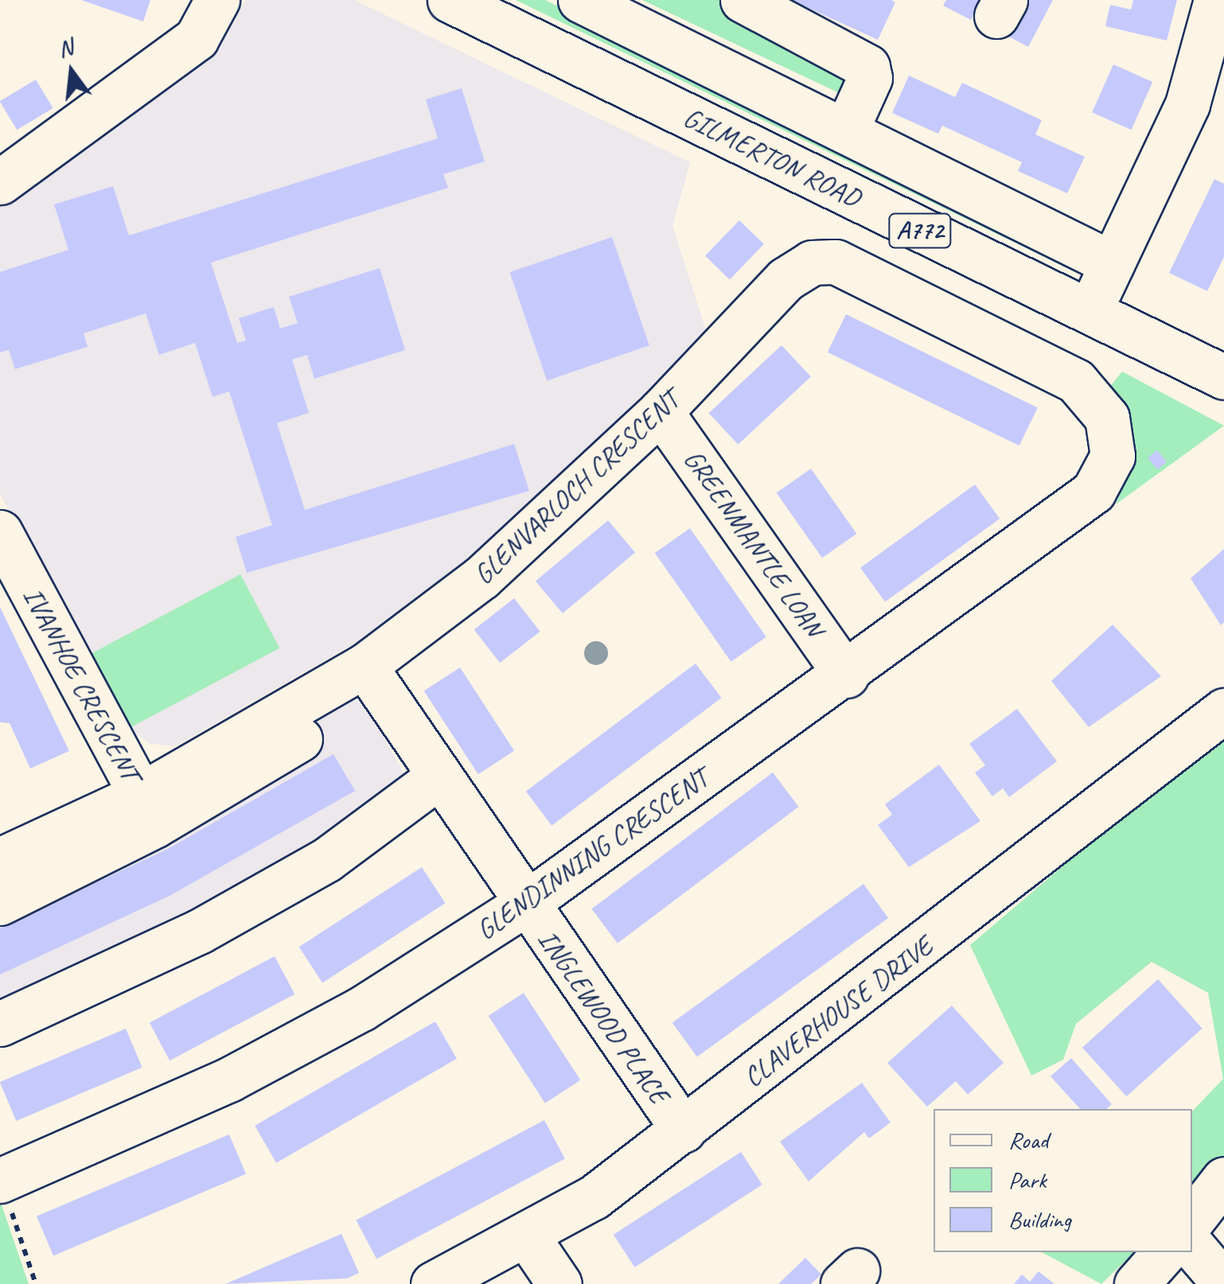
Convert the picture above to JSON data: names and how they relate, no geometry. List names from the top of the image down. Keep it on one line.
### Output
{"streets":{"street":["GILMERTON ROAD","A772","GLENVARLOCH CRESCENT","GREENMANTLE LOAN","IVANHOE CRESCENT","GLENDINNING CRESCENT","CLAVERHOUSE DRIVE","INGLEWOOD PLACE"]},"crossings":[["GLENVARLOCH CRESCENT","GREENMANTLE LOAN"],["GLENVARLOCH CRESCENT","IVANHOE CRESCENT"],["GLENVARLOCH CRESCENT","GLENDINNING CRESCENT"],["GLENVARLOCH CRESCENT","INGLEWOOD PLACE"],["GREENMANTLE LOAN","GLENDINNING CRESCENT"],["GLENDINNING CRESCENT","INGLEWOOD PLACE"],["CLAVERHOUSE DRIVE","INGLEWOOD PLACE"]],"legend":["Road","Park","Building"],"north":"top"}
